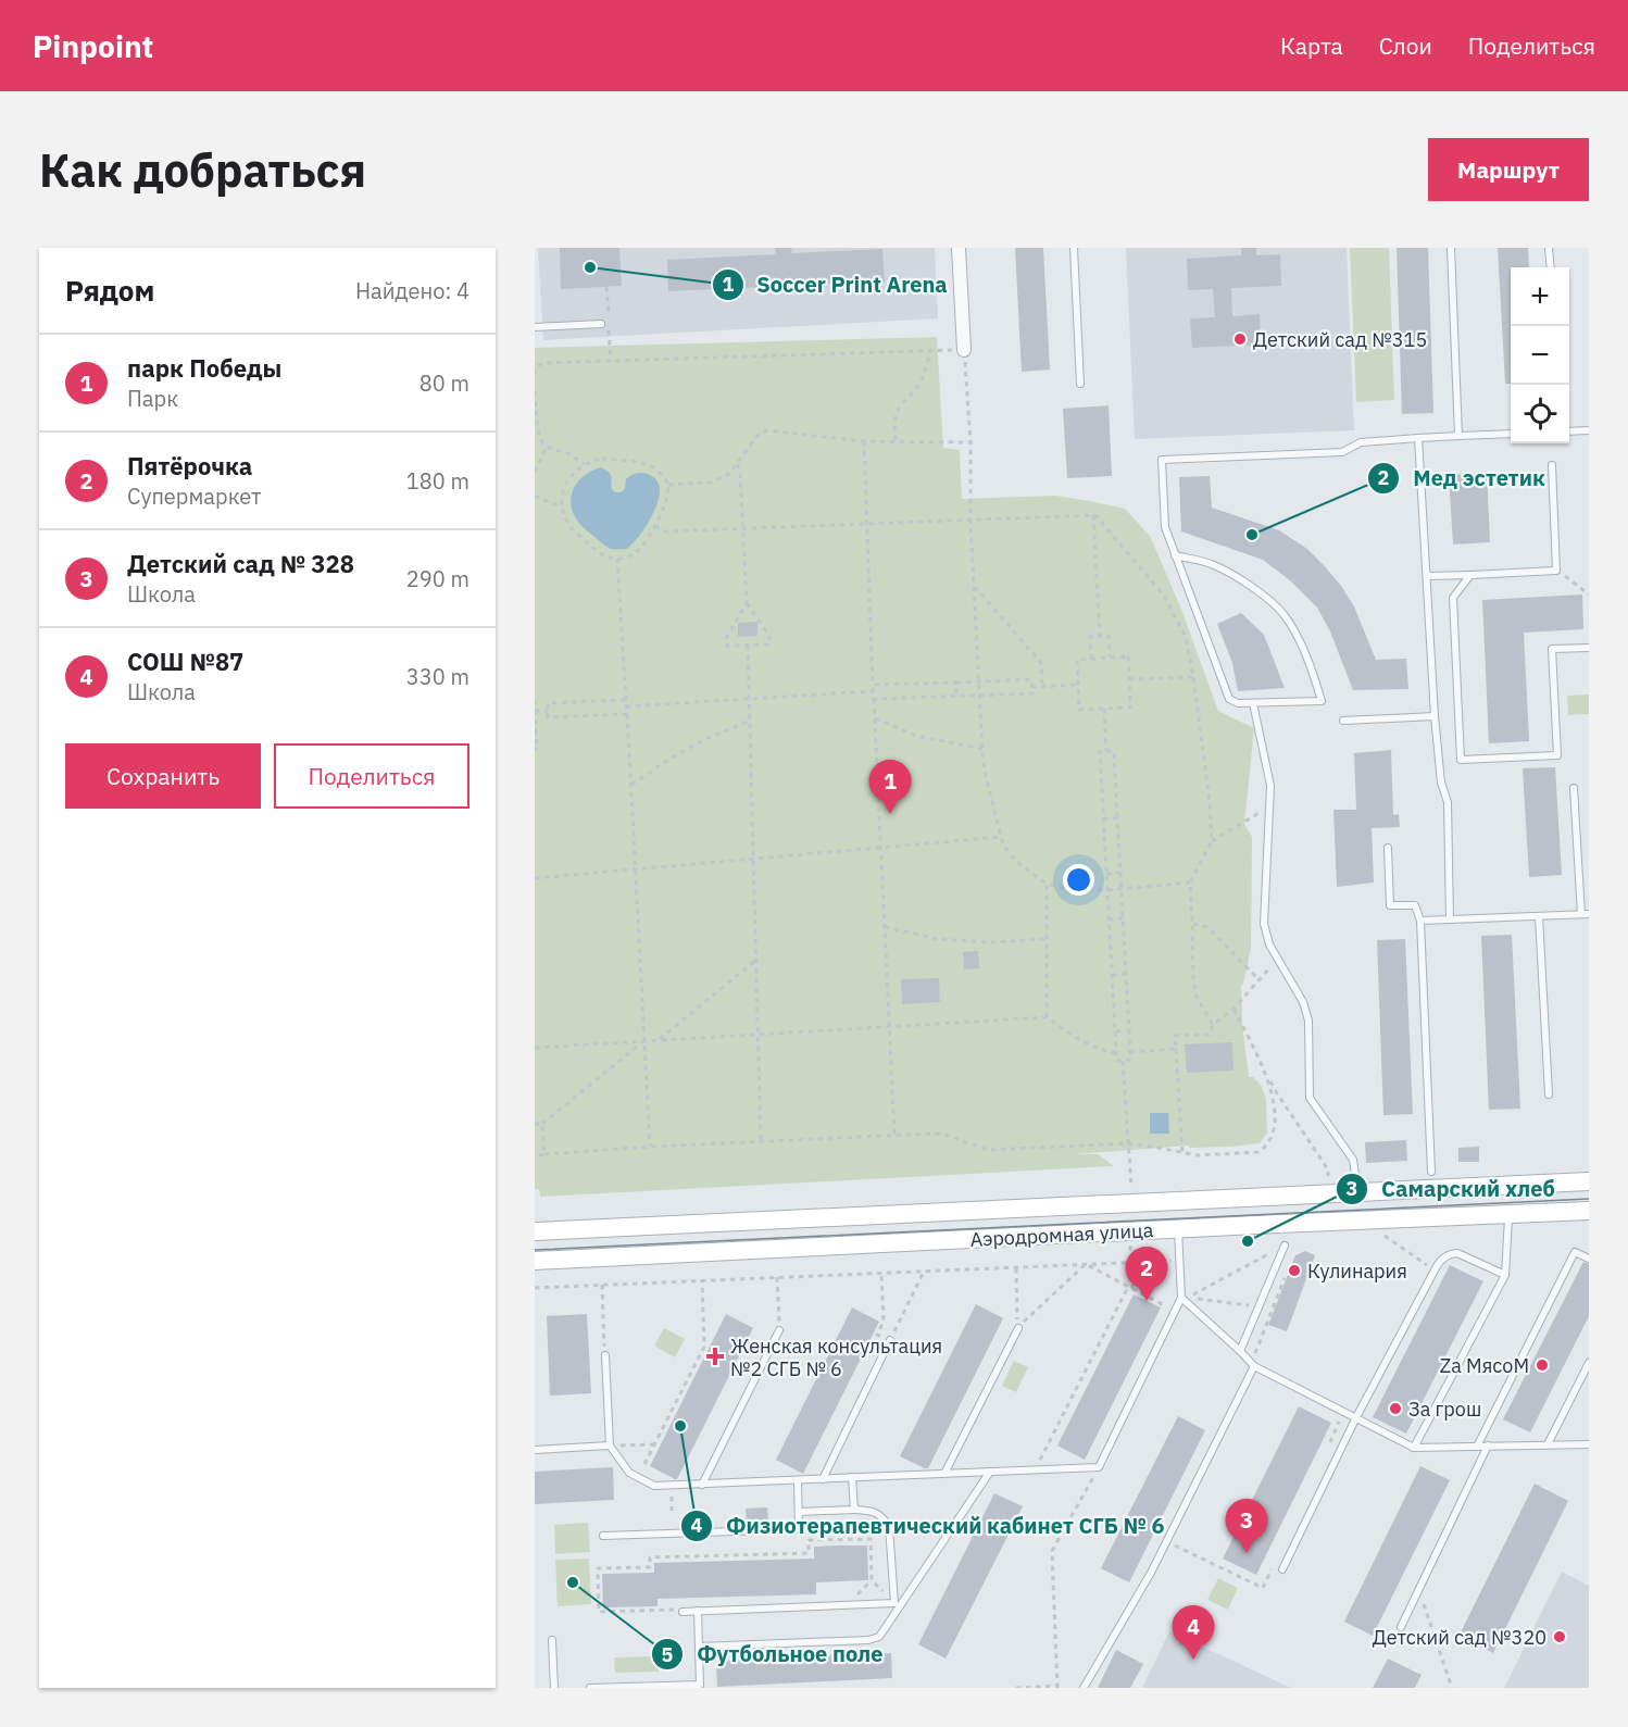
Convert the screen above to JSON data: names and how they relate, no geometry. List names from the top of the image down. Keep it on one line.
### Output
{"streets":{"main road":["Аэродромная улица"]},"places":{"other":["Soccer Print Arena","Детский сад №315","Мед эстетик","Самарский хлеб","Кулинария","Za МясоМ","За грош","Физиотерапевтический кабинет СГБ № 6","Футбольное поле","Детский сад №320"],"health":["Женская консультация №2 СГБ № 6"]},"page":{"header":"Pinpoint","nav":["Карта","Слои","Поделиться"],"buttons":["Маршрут",["Сохранить","Поделиться"]],"title":"Как добраться","heading":["Рядом","Найдено: 4"],"map_buttons":["+","−"],"list":[{"mark":"1","name":"парк Победы","note":"Парк","value":"80 m"},{"mark":"2","name":"Пятёрочка","note":"Супермаркет","value":"180 m"},{"mark":"3","name":"Детский сад № 328","note":"Школа","value":"290 m"},{"mark":"4","name":"СОШ №87","note":"Школа","value":"330 m"}],"pins":["1","2","3","4"]}}
